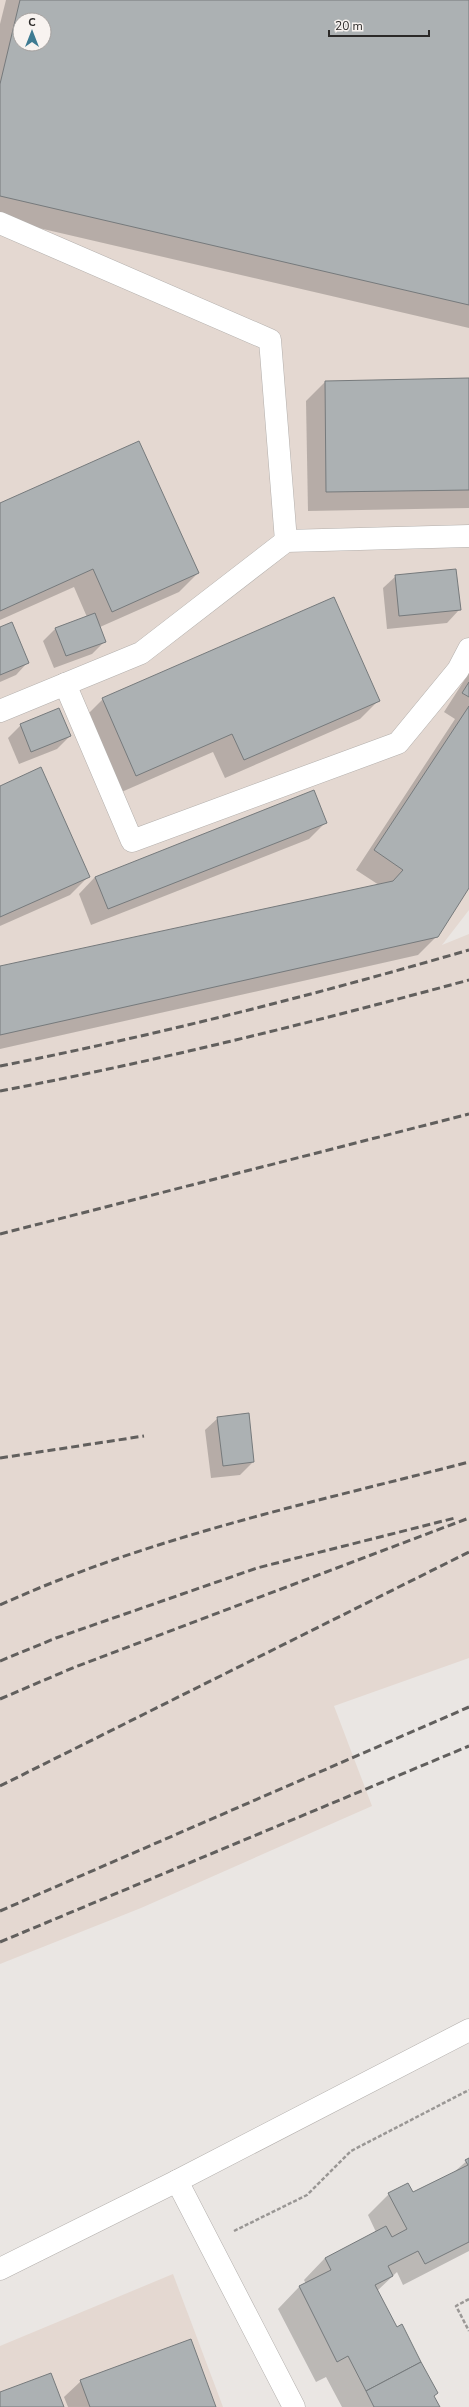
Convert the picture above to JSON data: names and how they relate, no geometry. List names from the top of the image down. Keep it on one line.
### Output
{"scale_bar":"20 m","north":"top"}
